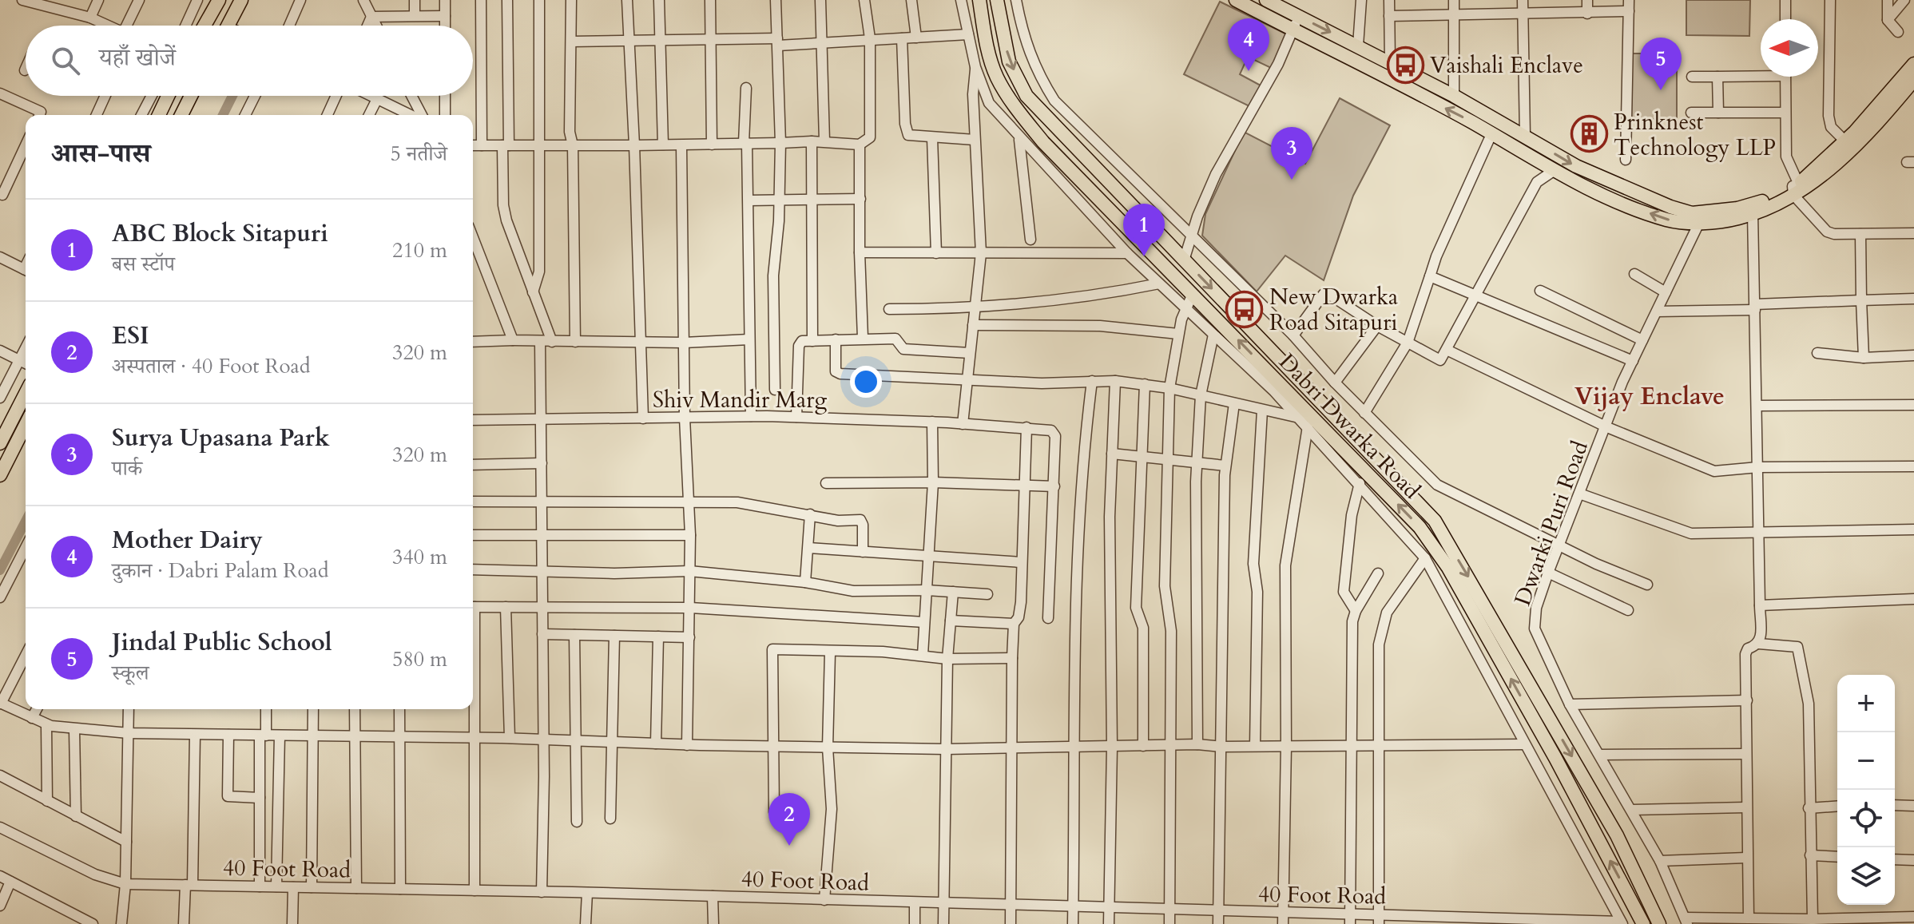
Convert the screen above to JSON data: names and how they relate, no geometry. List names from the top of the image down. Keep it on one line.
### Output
{"streets":{"main road":["Dabri Dwarka Road"],"street":["Shiv Mandir Marg","Dwarki Puri Road","40 Foot Road"]},"districts":["Vijay Enclave"],"places":{"bus stop":["Vaishali Enclave","New Dwarka Road Sitapuri"],"building":["Prinknest Technology LLP"]},"north":"left","page":{"pins":["4","5","3","1","2"],"search":"यहाँ खोजें","heading":["आस-पास","5 नतीजे"],"list":[{"mark":"1","name":"ABC Block Sitapuri","note":"बस स्टॉप","value":"210 m"},{"mark":"2","name":"ESI","note":"अस्पताल · 40 Foot Road","value":"320 m"},{"mark":"3","name":"Surya Upasana Park","note":"पार्क","value":"320 m"},{"mark":"4","name":"Mother Dairy","note":"दुकान · Dabri Palam Road","value":"340 m"},{"mark":"5","name":"Jindal Public School","note":"स्कूल","value":"580 m"}],"map_buttons":["+","−"]}}
